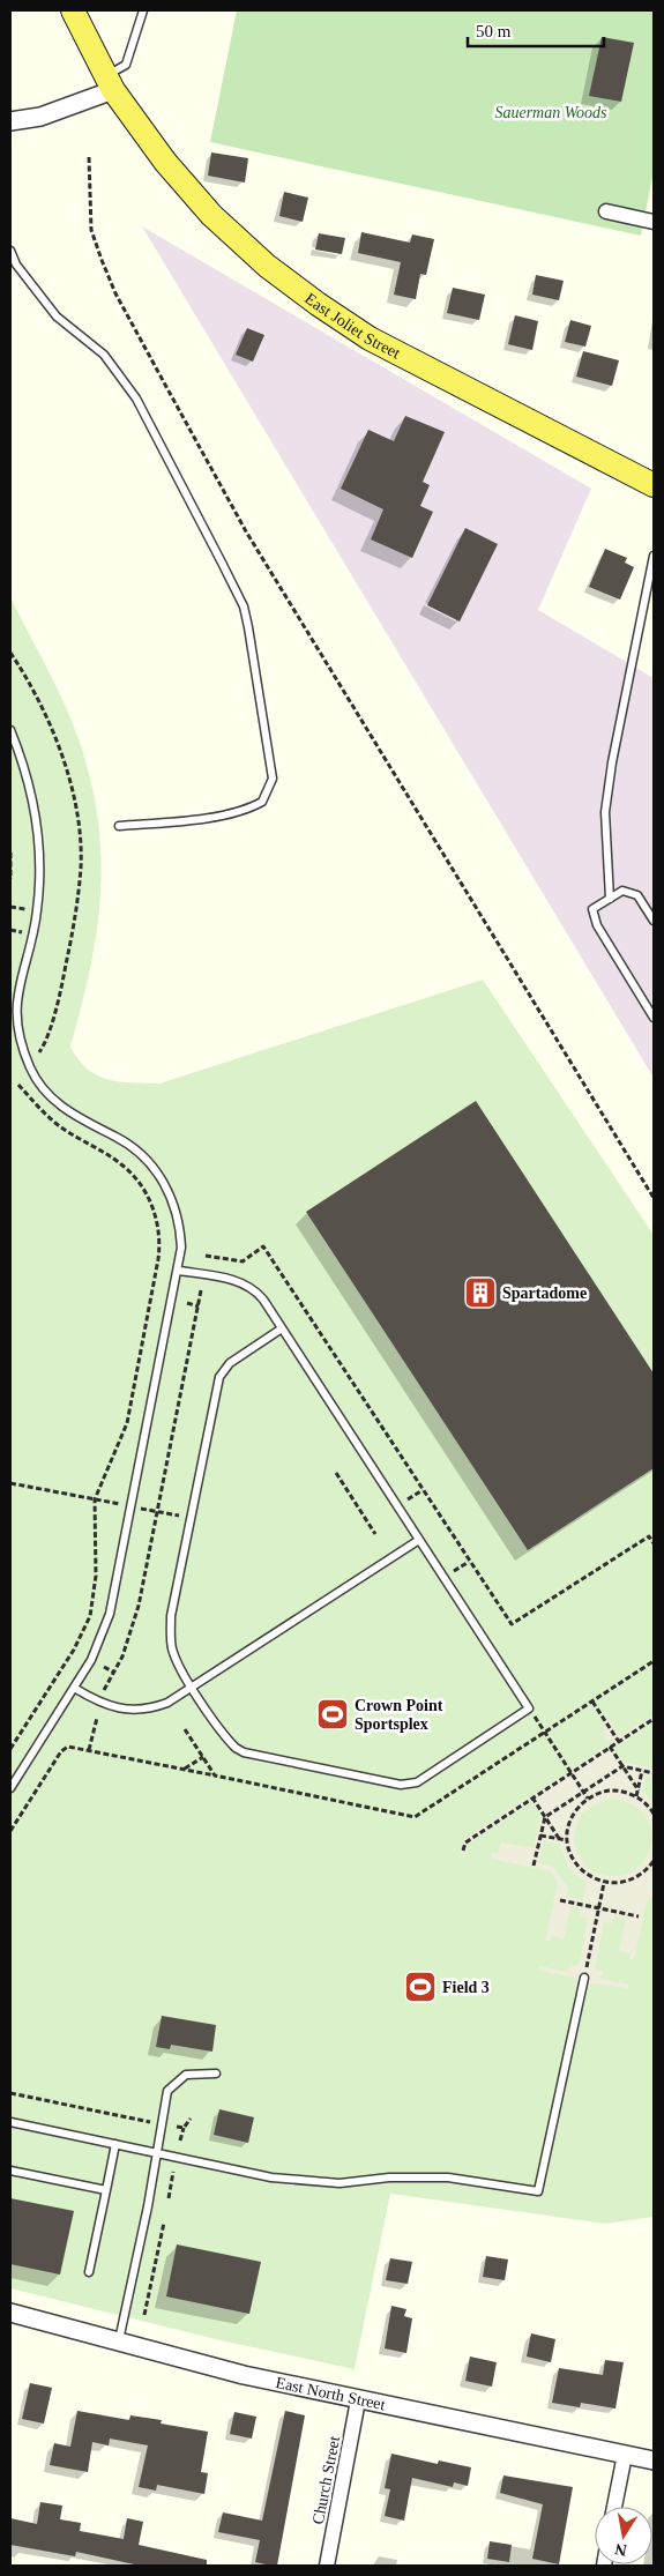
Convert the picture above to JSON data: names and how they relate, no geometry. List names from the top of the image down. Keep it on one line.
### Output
{"streets":{"main road":["East Joliet Street"],"street":["East North Street","Church Street"]},"crossings":[["East North Street","Church Street"]],"parks":["Sauerman Woods"],"places":{"building":["Spartadome"],"sports":["Crown Point Sportsplex","Field 3"]},"scale_bar":"50 m","north":"bottom"}
